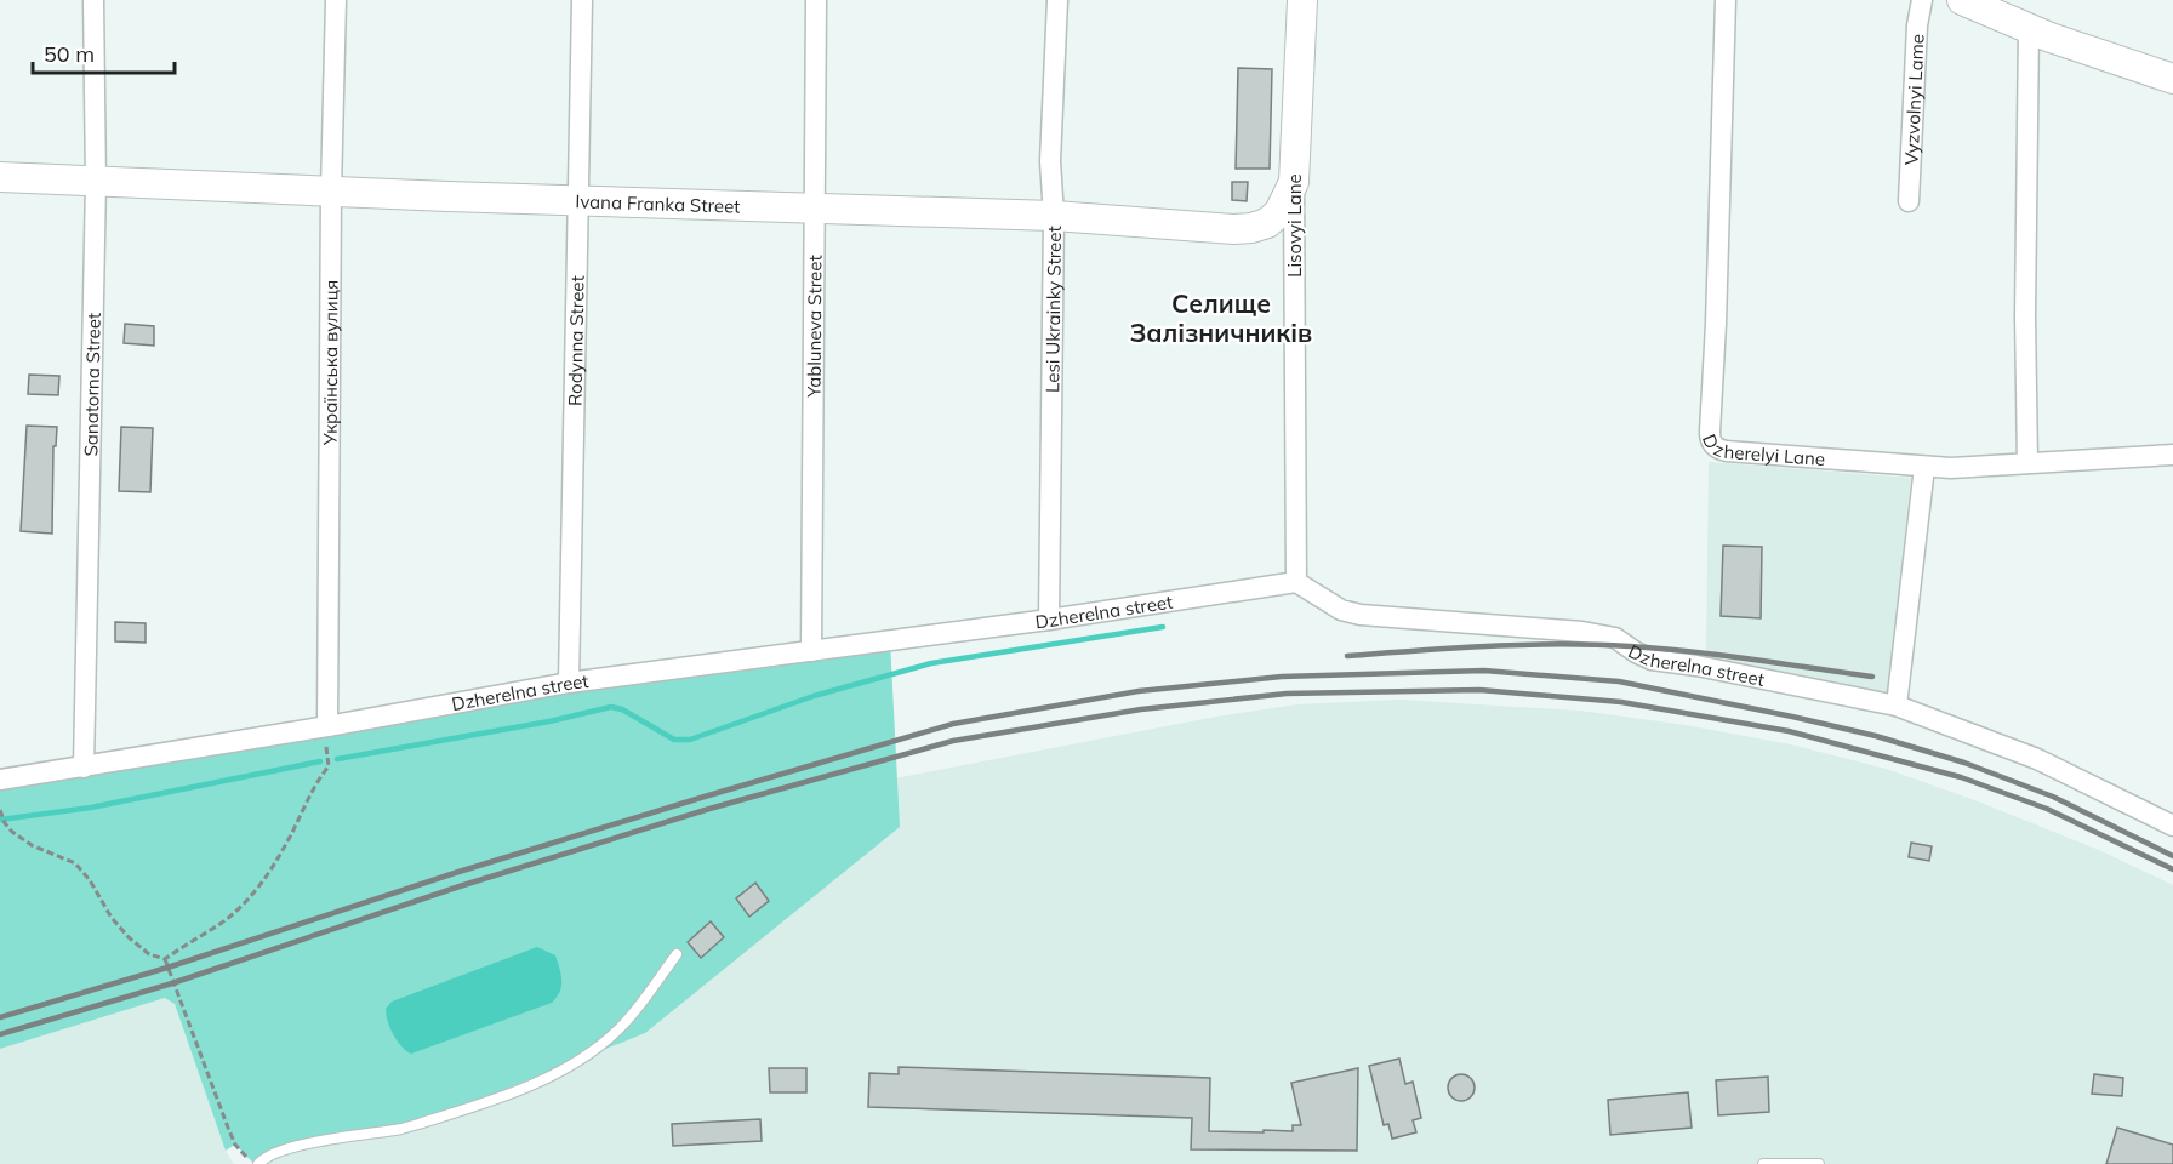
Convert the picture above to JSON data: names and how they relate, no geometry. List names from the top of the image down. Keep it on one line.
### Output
{"streets":{"street":["Vyzvolnyi Lame","Ivana Franka Street","Lisovyi Lane","Lesi Ukrainky Street","Yabluneva Street","Rodynna Street","Українська вулиця","Sanatorna Street","Dzherelyi Lane","Dzherelna street"]},"crossings":[["Ivana Franka Street","Lisovyi Lane"],["Ivana Franka Street","Lesi Ukrainky Street"],["Ivana Franka Street","Yabluneva Street"],["Ivana Franka Street","Rodynna Street"],["Ivana Franka Street","Українська вулиця"],["Ivana Franka Street","Sanatorna Street"],["Lisovyi Lane","Dzherelna street"],["Lesi Ukrainky Street","Dzherelna street"],["Yabluneva Street","Dzherelna street"],["Rodynna Street","Dzherelna street"],["Українська вулиця","Dzherelna street"],["Sanatorna Street","Dzherelna street"]],"districts":["Селище Залізничників"],"scale_bar":"50 m"}
